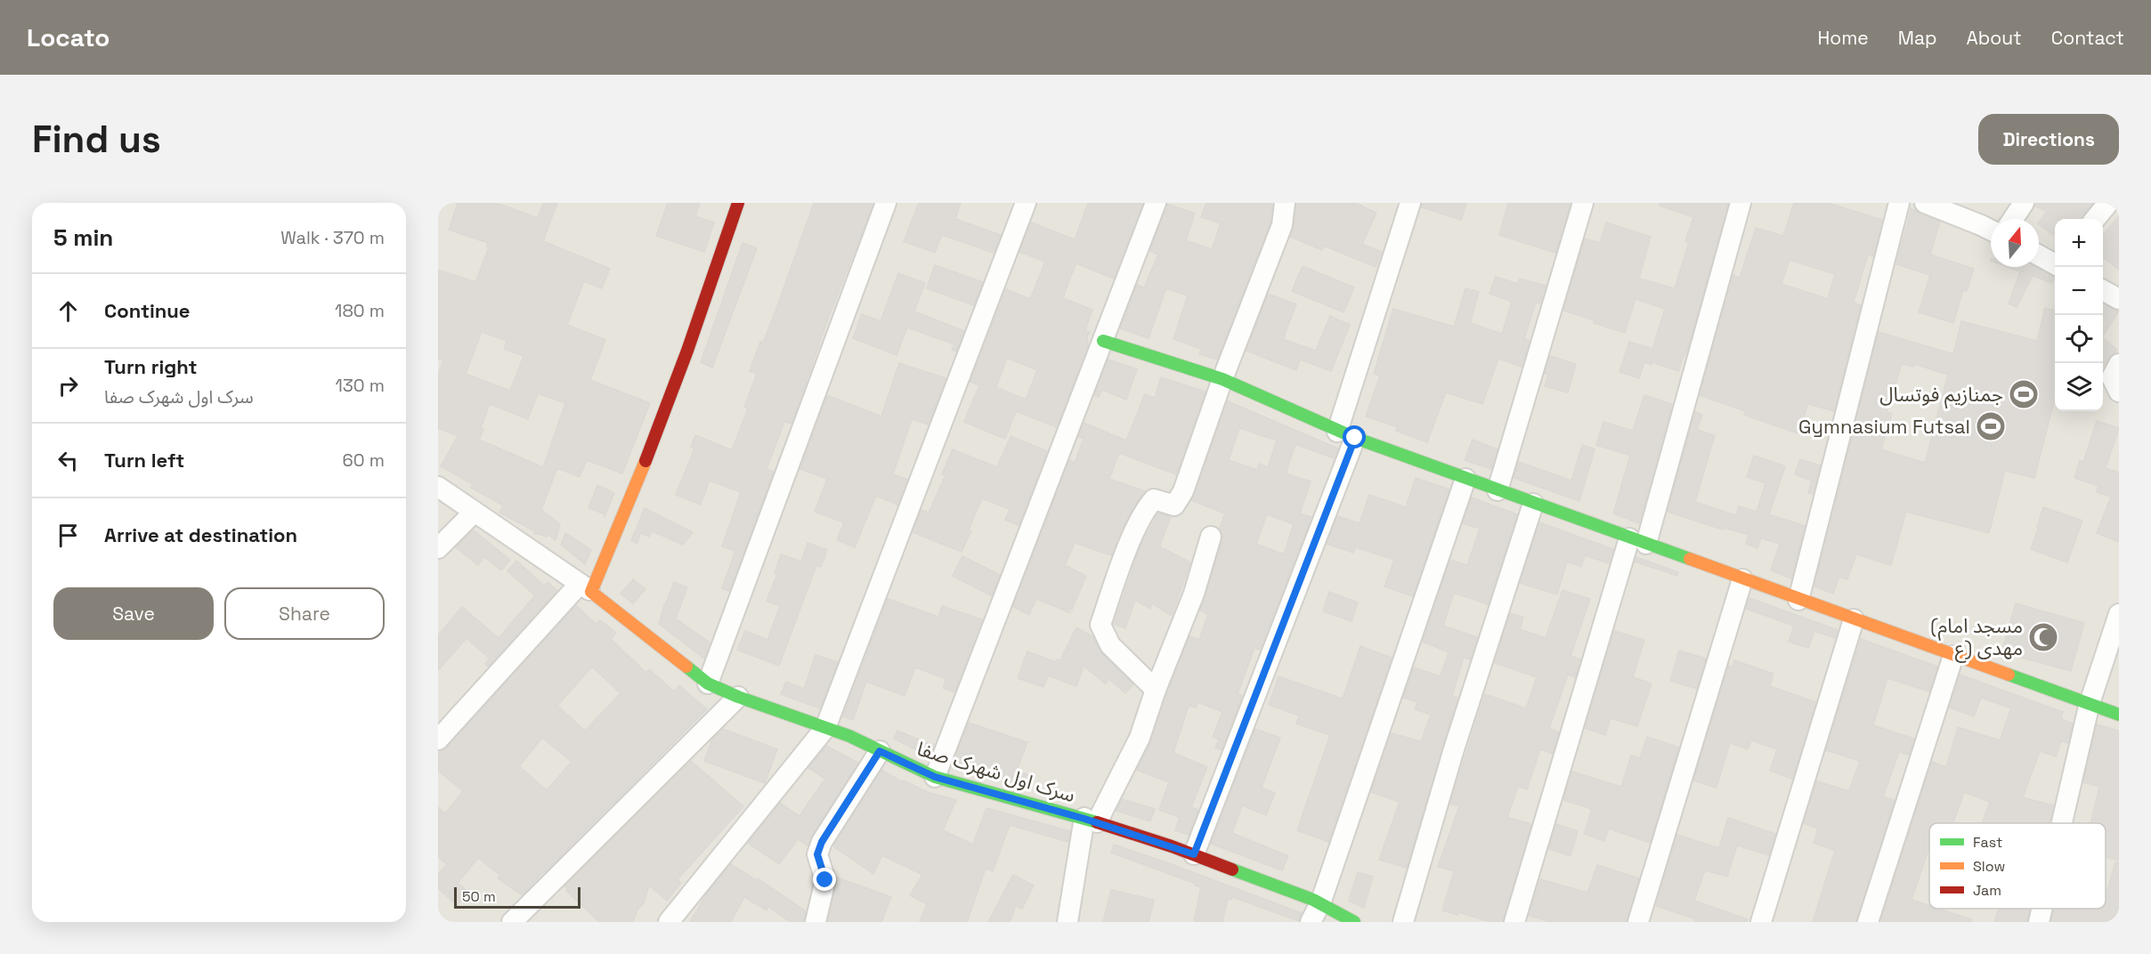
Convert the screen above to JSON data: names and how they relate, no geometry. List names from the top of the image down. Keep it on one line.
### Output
{"streets":{"street":["سرک اول شهرک صفا"]},"places":{"sports":["جمنازیم فوتسال","Gymnasium Futsal"],"mosque":["(مسجد امام مهدی (ع"]},"legend":["Fast","Slow","Jam"],"scale_bar":"50 m","north":"top","page":{"header":"Locato","nav":["Home","Map","About","Contact"],"buttons":["Directions",["Save","Share"]],"title":"Find us","heading":["5 min","Walk · 370 m"],"map_buttons":["+","−"],"list":[["Continue","180 m"],["Turn right","سرک اول شهرک صفا","130 m"],["Turn left","60 m"],"Arrive at destination"],"scale":"50 m"}}
